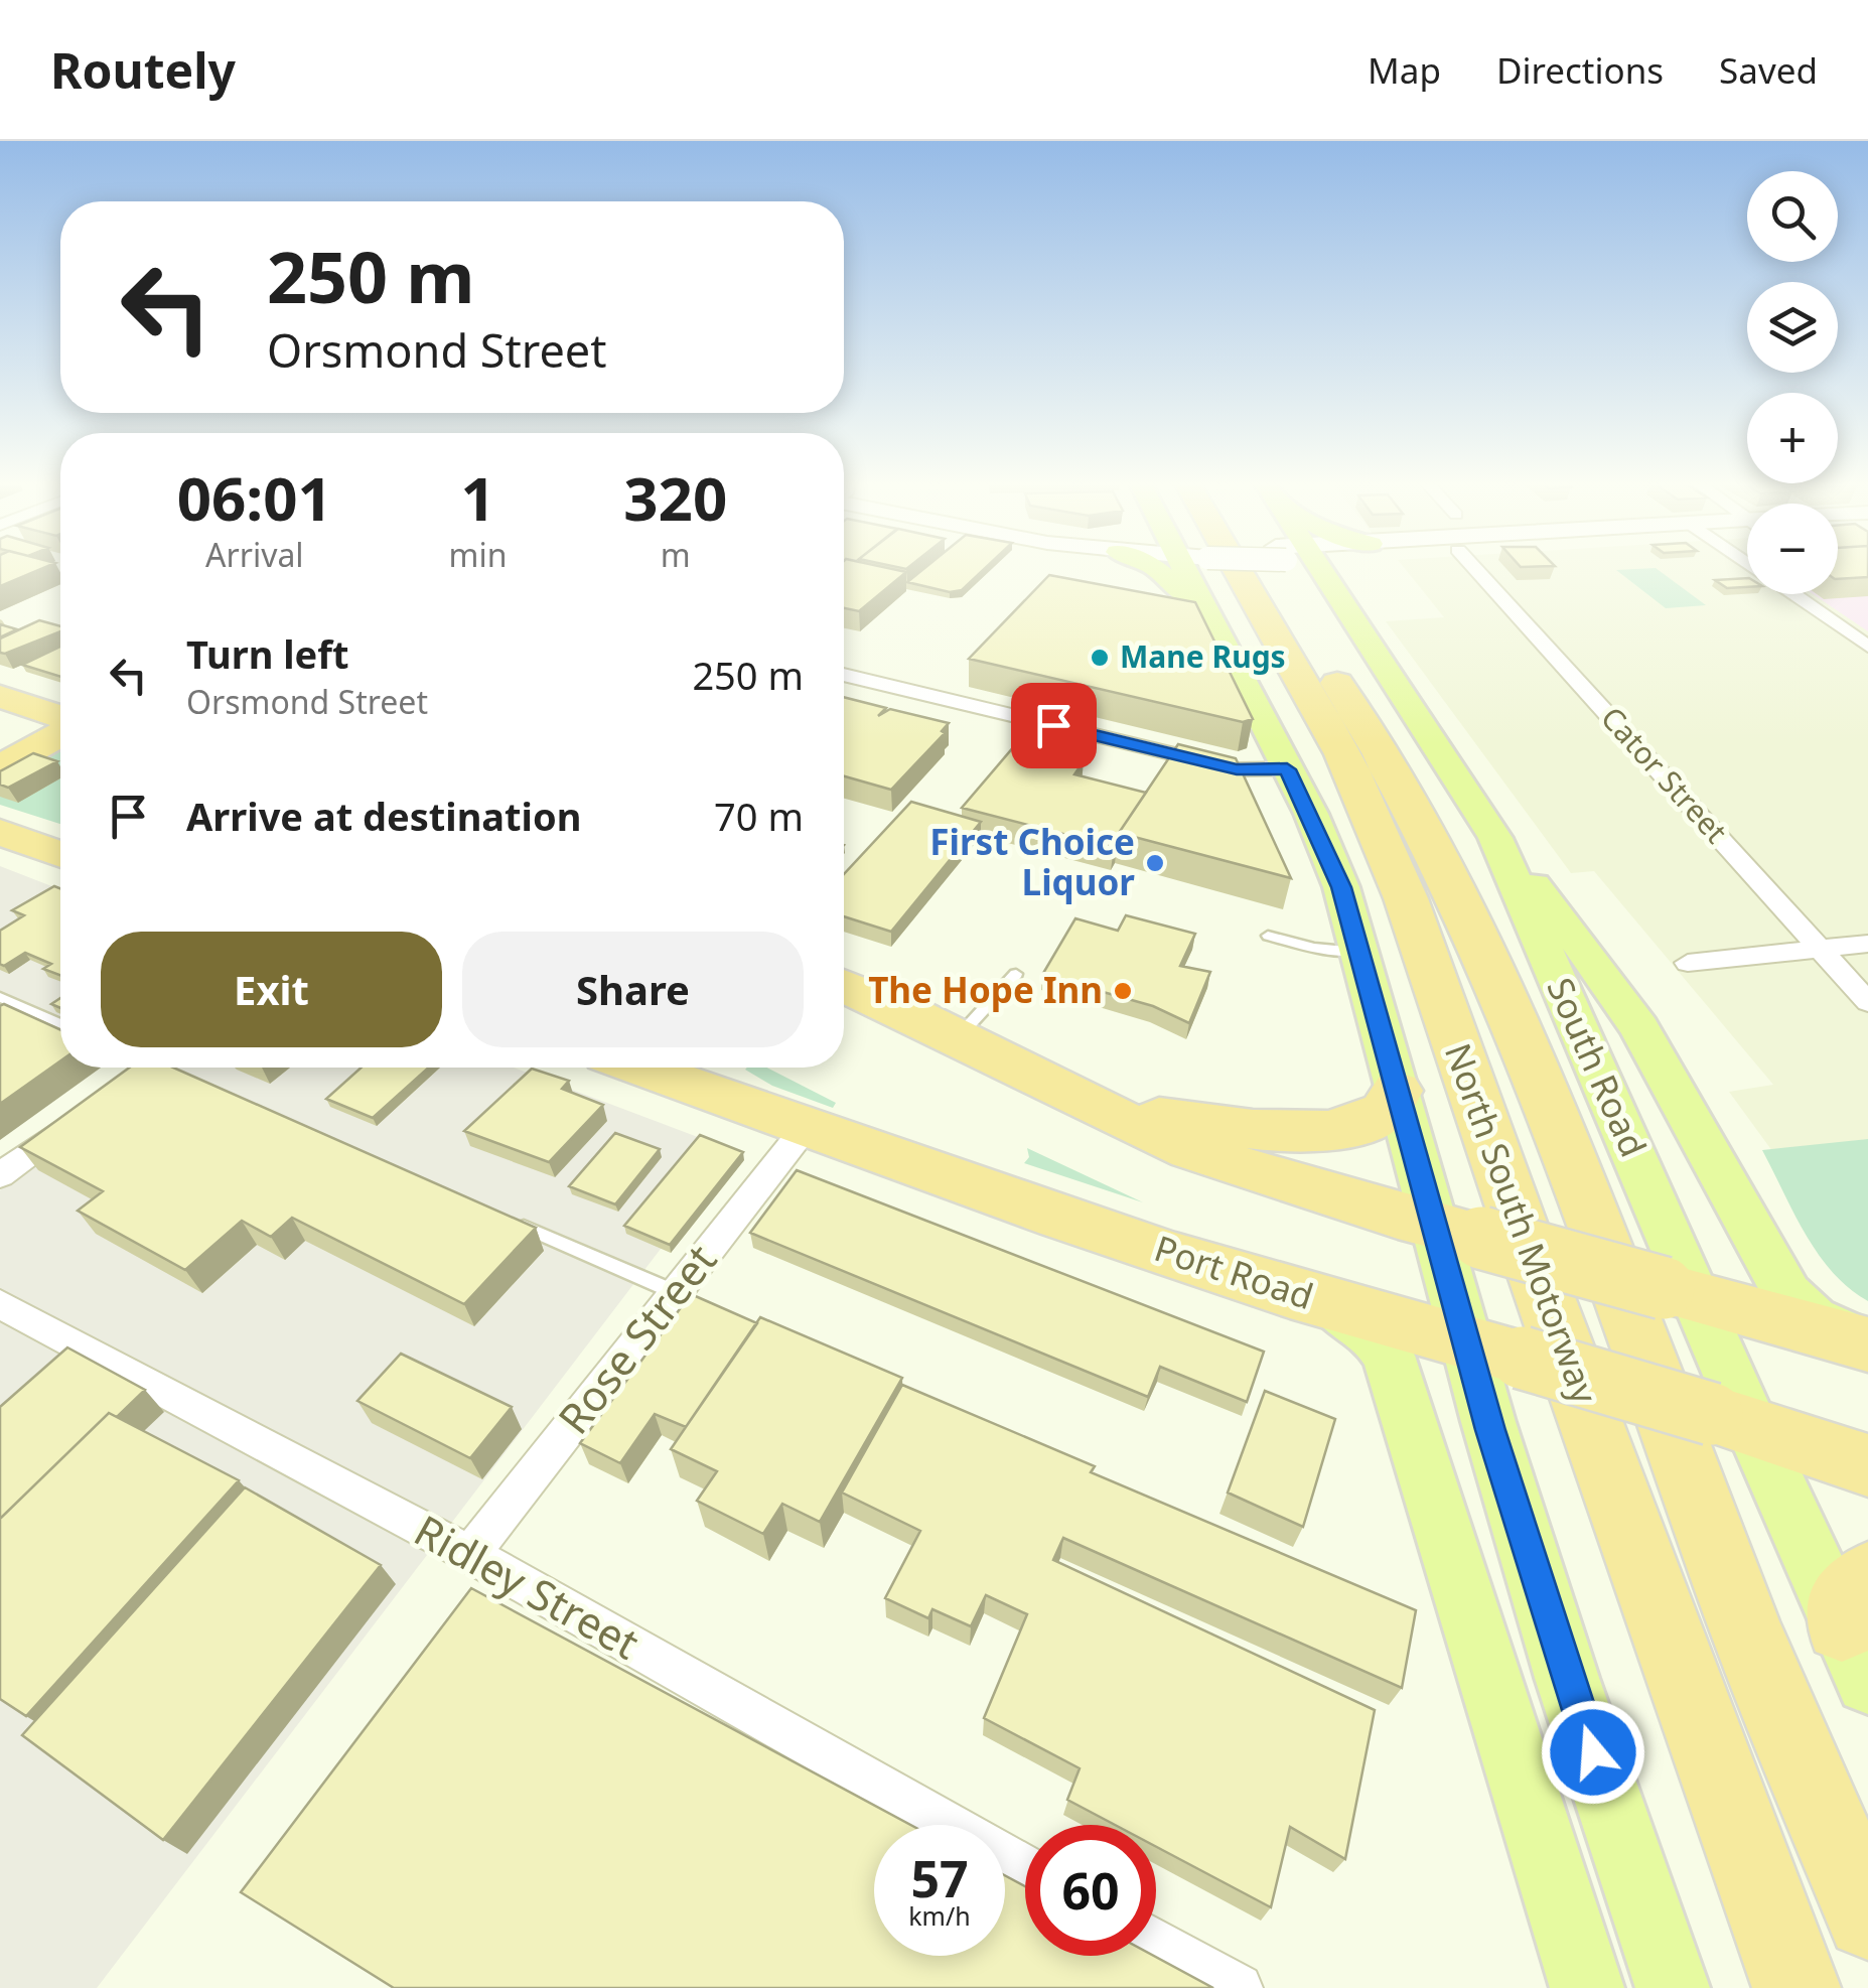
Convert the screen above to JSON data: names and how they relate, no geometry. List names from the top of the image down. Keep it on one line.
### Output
{"streets":{"highway":["North South Motorway","Port Road"],"main road":["South Road"],"street":["Cator Street","Rose Street","Ridley Street"]},"crossings":[["South Road","Port Road"],["Port Road","Rose Street"],["Rose Street","Ridley Street"]],"places":["Mane Rugs","First Choice Liquor","The Hope Inn"],"page":{"header":"Routely","nav":["Map","Directions","Saved"],"map_buttons":["+","−"],"turn":["250 m","Orsmond Street"],"eta":["06:01","Arrival","1","min","320","m"],"list":[{"name":"Turn left","note":"Orsmond Street","value":"250 m"},{"name":"Arrive at destination","value":"70 m"}],"buttons":["Exit","Share"],"speed":"57 km/h","limit":"60"}}
